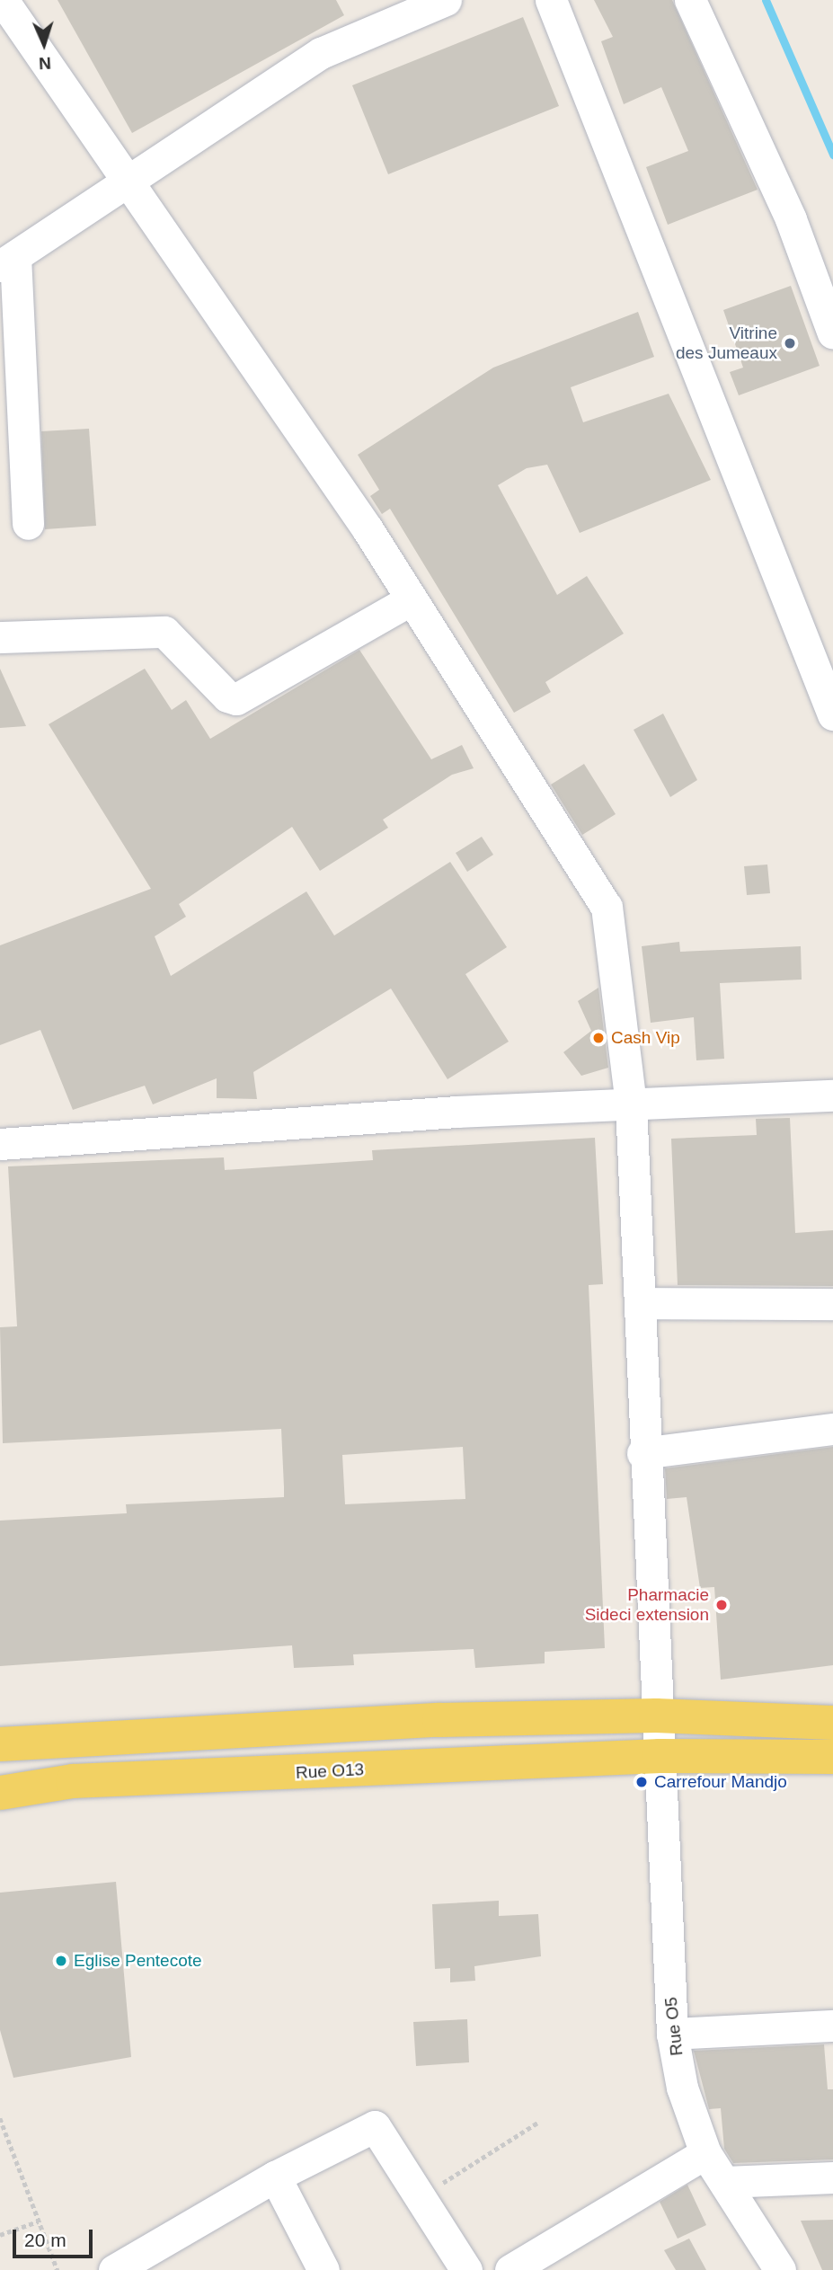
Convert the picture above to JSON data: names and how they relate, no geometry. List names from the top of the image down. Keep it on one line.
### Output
{"streets":{"main road":["Rue O13"],"street":["Rue O5"]},"crossings":[["Rue O13","Rue O5"]],"places":["Vitrine des Jumeaux","Cash Vip","Pharmacie Sideci extension","Carrefour Mandjo","Eglise Pentecote"],"scale_bar":"20 m","north":"bottom"}
